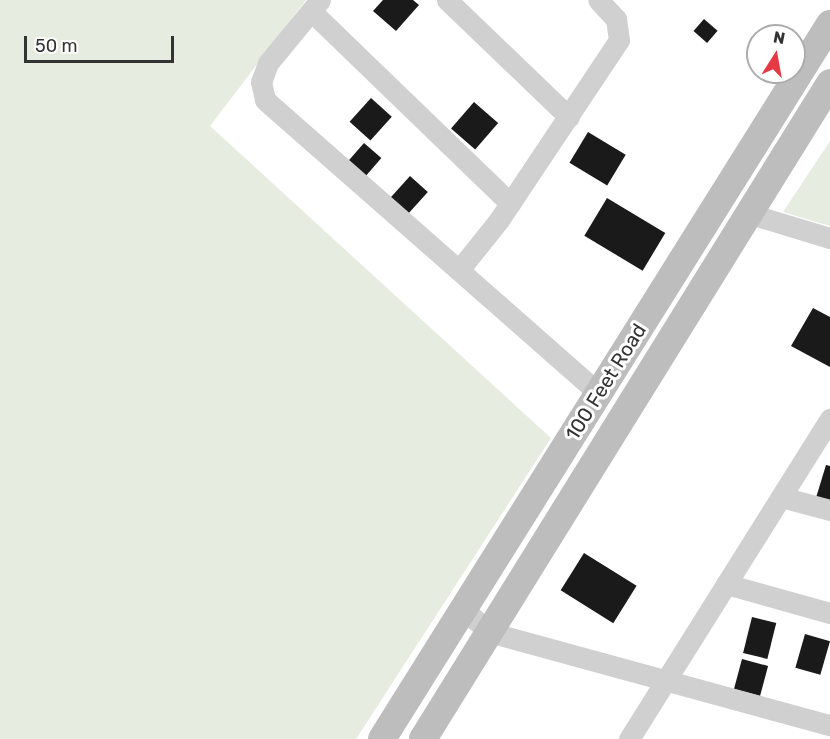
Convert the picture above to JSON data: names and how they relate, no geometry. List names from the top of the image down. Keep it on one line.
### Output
{"streets":{"main road":["100 Feet Road"]},"scale_bar":"50 m","north":"top"}
